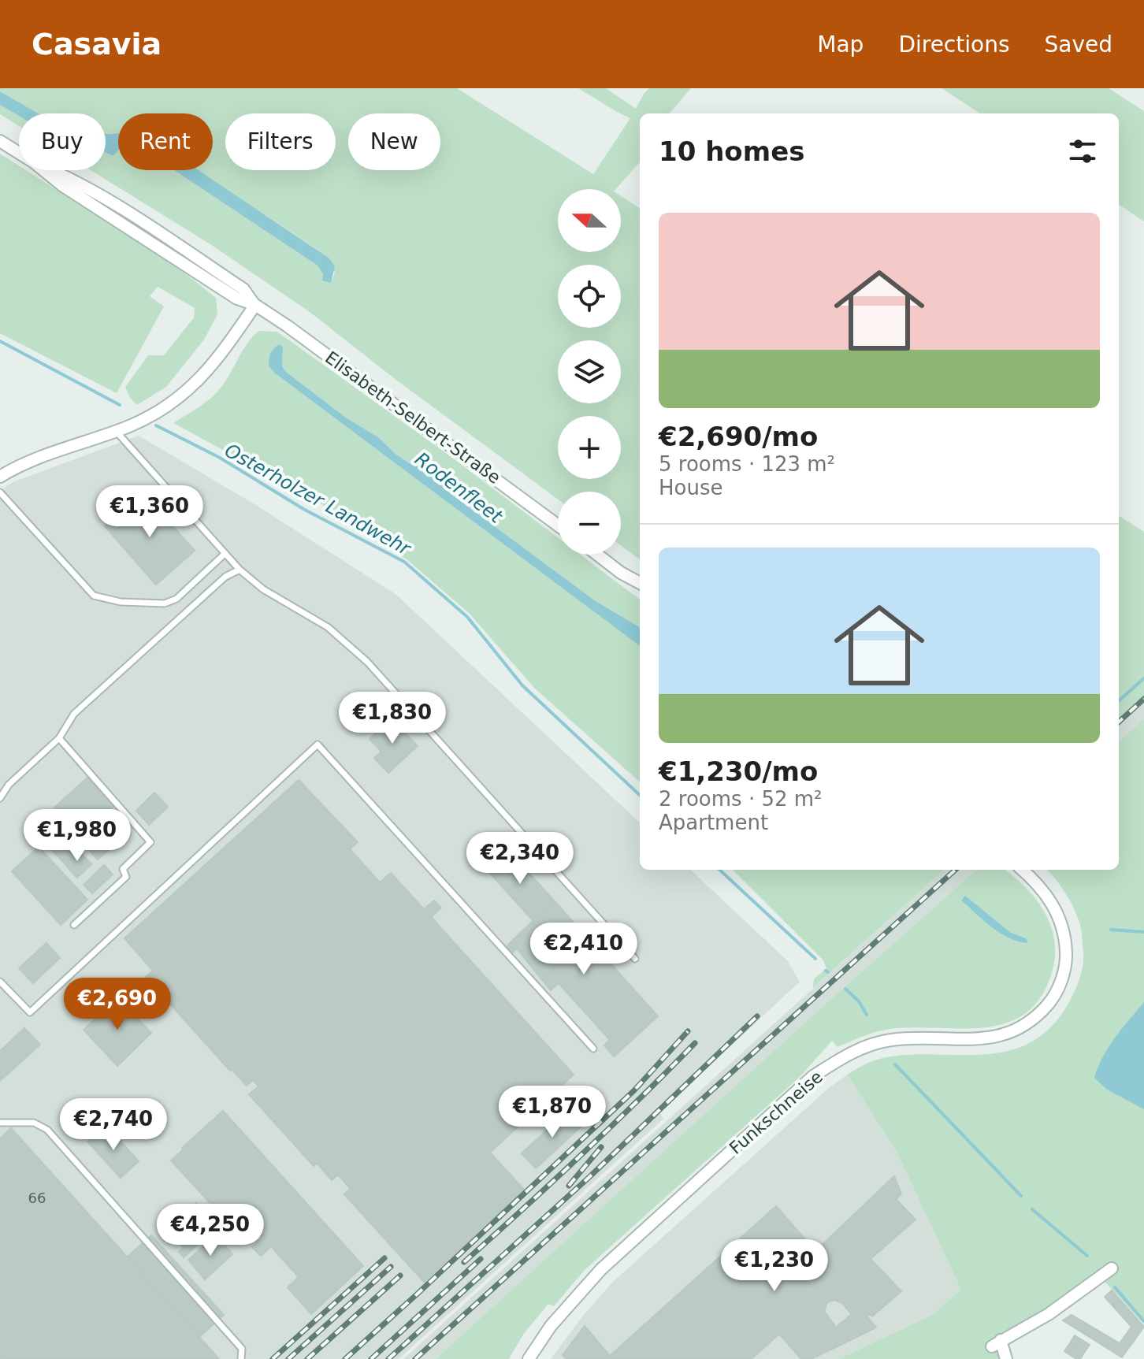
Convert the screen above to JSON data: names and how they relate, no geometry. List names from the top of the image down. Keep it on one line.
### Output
{"streets":{"street":["Elisabeth-Selbert-Straße","Funkschneise"]},"water":["Rodenfleet","Osterholzer Landwehr"],"house_numbers":["66"],"north":"left","page":{"header":"Casavia","nav":["Map","Directions","Saved"],"chip":["Buy","Rent","Filters","New"],"heading":"10 homes","map_buttons":["+","−"],"list":[{"name":"€2,690/mo","note":"5 rooms · 123 m² · House"},{"name":"€1,230/mo","note":"2 rooms · 52 m² · Apartment"}],"price":["€1,360","€1,830","€1,980","€2,340","€2,410","€2,690","€1,870","€2,740","€4,250","€1,230"]}}
